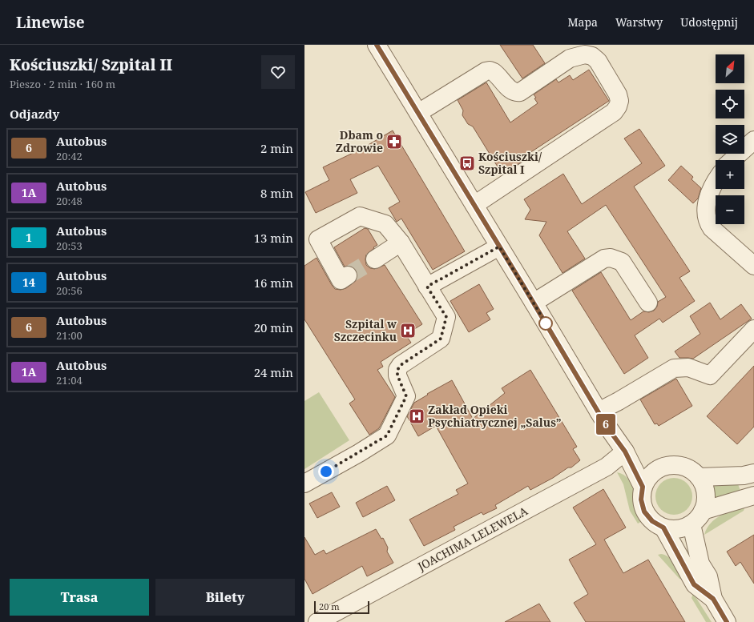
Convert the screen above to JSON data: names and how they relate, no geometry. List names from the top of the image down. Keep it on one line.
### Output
{"streets":{"street":["JOACHIMA LELEWELA"]},"places":{"pharmacy":["Dbam o Zdrowie"],"bus stop":["Kościuszki/ Szpital I"],"hospital":["Szpital w Szczecinku","Zakład Opieki Psychiatrycznej „Salus”"]},"lines":["bus line 6"],"scale_bar":"20 m","north":"top right","page":{"header":"Linewise","nav":["Mapa","Warstwy","Udostępnij"],"heading":[["Kościuszki/ Szpital II","Pieszo · 2 min · 160 m"],"Odjazdy"],"on_map":"6","map_buttons":["+","−"],"list":[{"mark":"6","name":"Autobus","note":"20:42","value":"2 min"},{"mark":"1A","name":"Autobus","note":"20:48","value":"8 min"},{"mark":"1","name":"Autobus","note":"20:53","value":"13 min"},{"mark":"14","name":"Autobus","note":"20:56","value":"16 min"},{"mark":"6","name":"Autobus","note":"21:00","value":"20 min"},{"mark":"1A","name":"Autobus","note":"21:04","value":"24 min"}],"buttons":["Trasa","Bilety"],"scale":"20 m"}}
